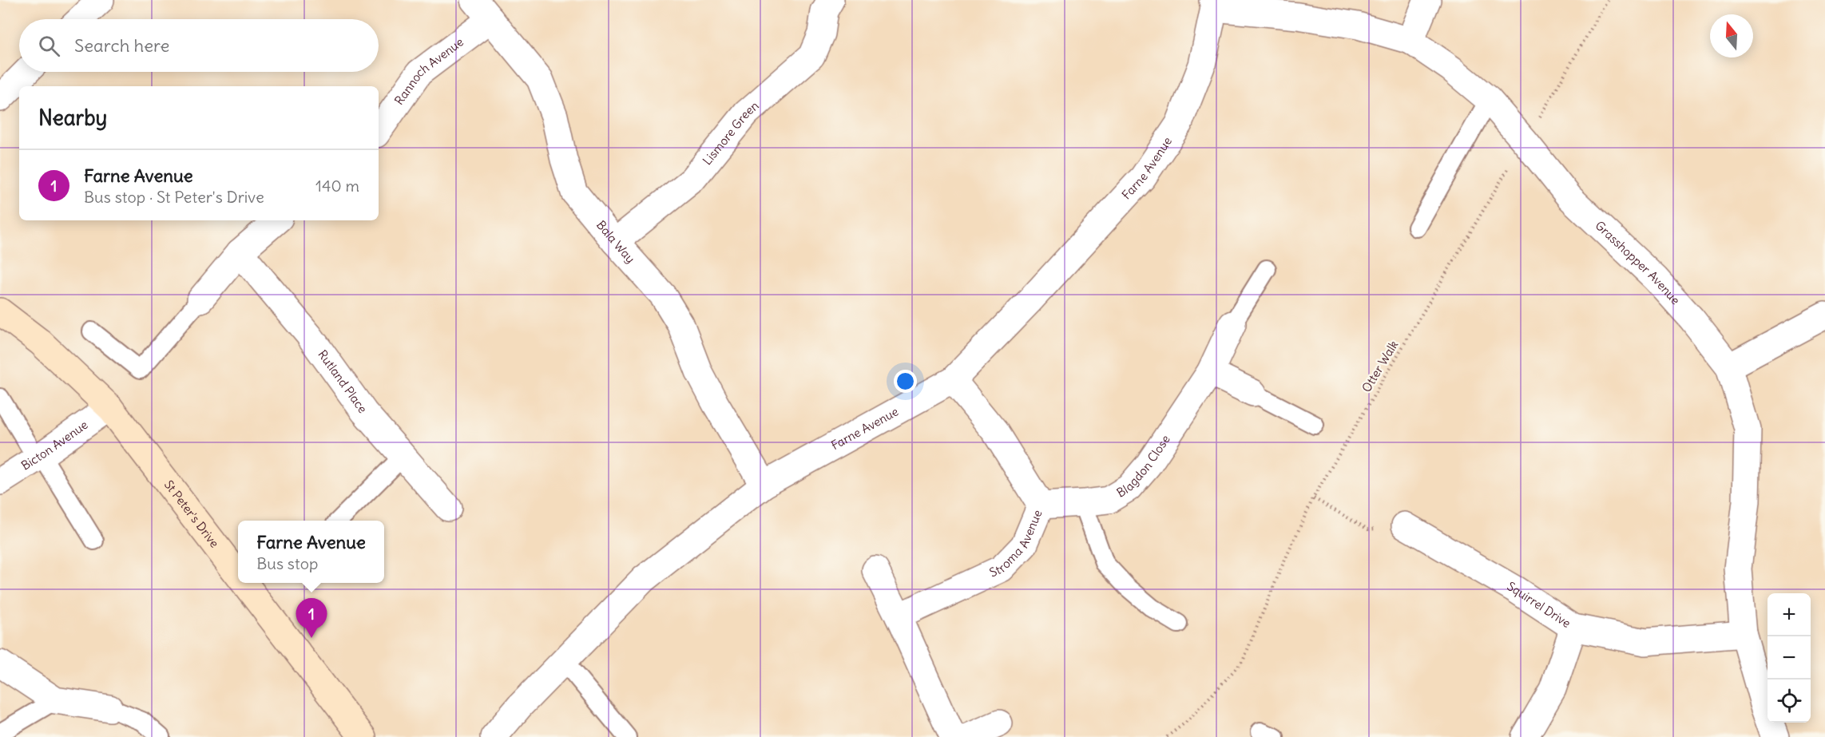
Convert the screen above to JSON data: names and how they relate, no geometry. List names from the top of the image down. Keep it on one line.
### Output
{"streets":{"street":["Rannoch Avenue","Lismore Green","Farne Avenue","Bala Way","Grasshopper Avenue","Rutland Place","Bicton Avenue","Blagdon Close","St Peter's Drive","Stroma Avenue","Squirrel Drive"],"path":["Otter Walk"]},"crossings":[["Rannoch Avenue","Bala Way"],["Lismore Green","Bala Way"],["Farne Avenue","Bala Way"],["Farne Avenue","Grasshopper Avenue"],["Farne Avenue","Stroma Avenue"],["Grasshopper Avenue","Otter Walk"],["Grasshopper Avenue","Squirrel Drive"],["Bicton Avenue","St Peter's Drive"],["Blagdon Close","Stroma Avenue"]],"north":"top","page":{"search":"Search here","heading":"Nearby","list":[{"mark":"1","name":"Farne Avenue","note":"Bus stop · St Peter's Drive","value":"140 m"}],"popup":["Farne Avenue","Bus stop"],"map_buttons":["+","−"],"pins":"1"}}
